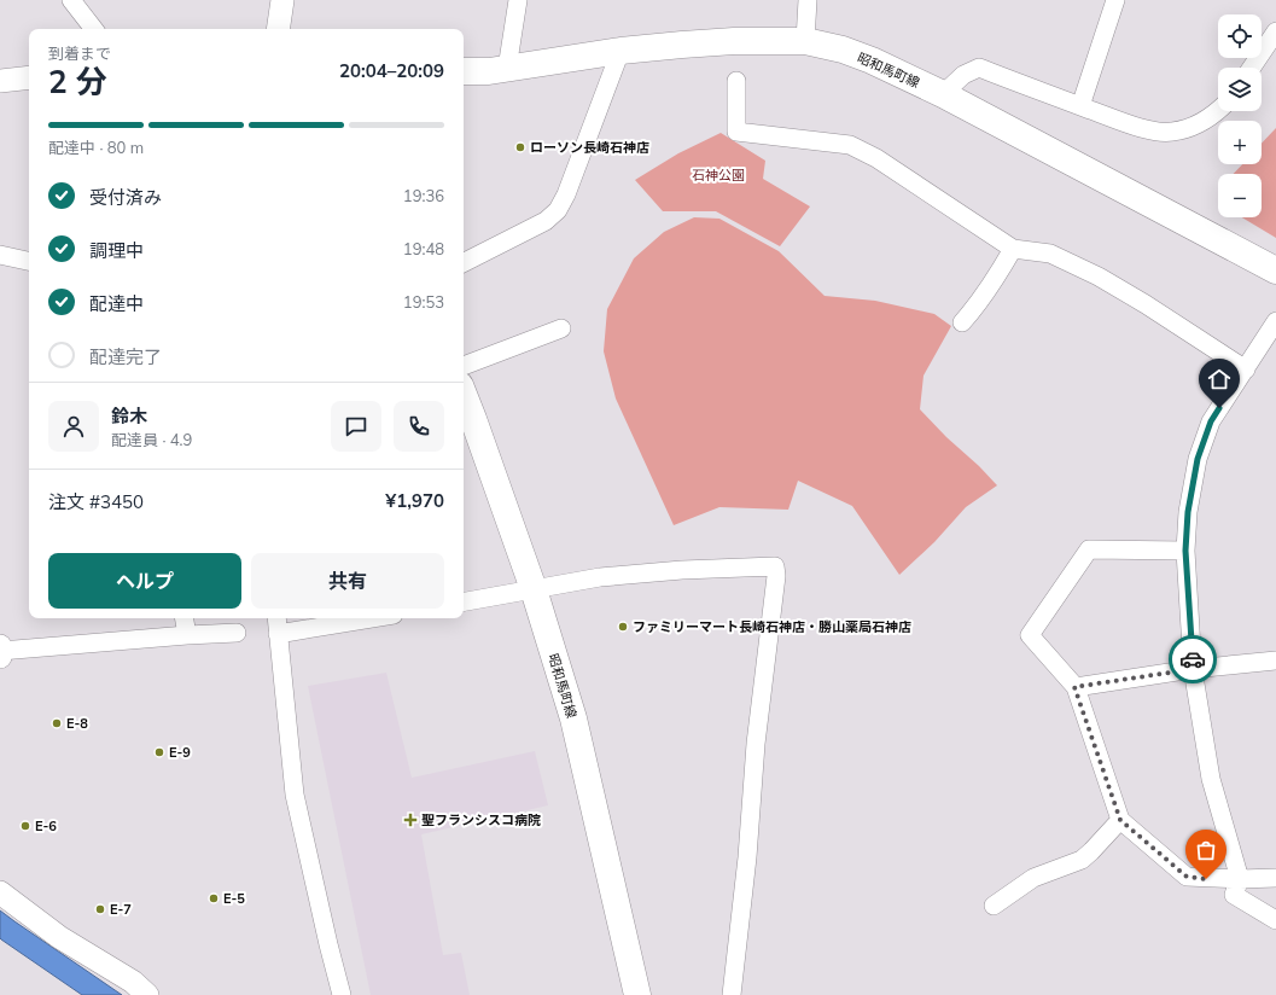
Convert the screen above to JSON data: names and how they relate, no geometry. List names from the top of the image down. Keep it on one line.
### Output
{"streets":{"main road":["昭和馬町線"]},"parks":["石神公園"],"places":{"other":["ローソン長崎石神店","ファミリーマート長崎石神店・勝山薬局石神店","E-8","E-9","E-6","E-5","E-7"],"health":["聖フランシスコ病院"]},"page":{"map_buttons":["+","−"],"heading":["2 分","到着まで","20:04–20:09"],"panel":["鈴木","配達員 · 4.9","注文 #3450","¥1,970"],"bar":"配達中 · 80 m","list":[["受付済み","19:36"],["調理中","19:48"],["配達中","19:53"],"配達完了"],"buttons":["ヘルプ","共有"]}}
